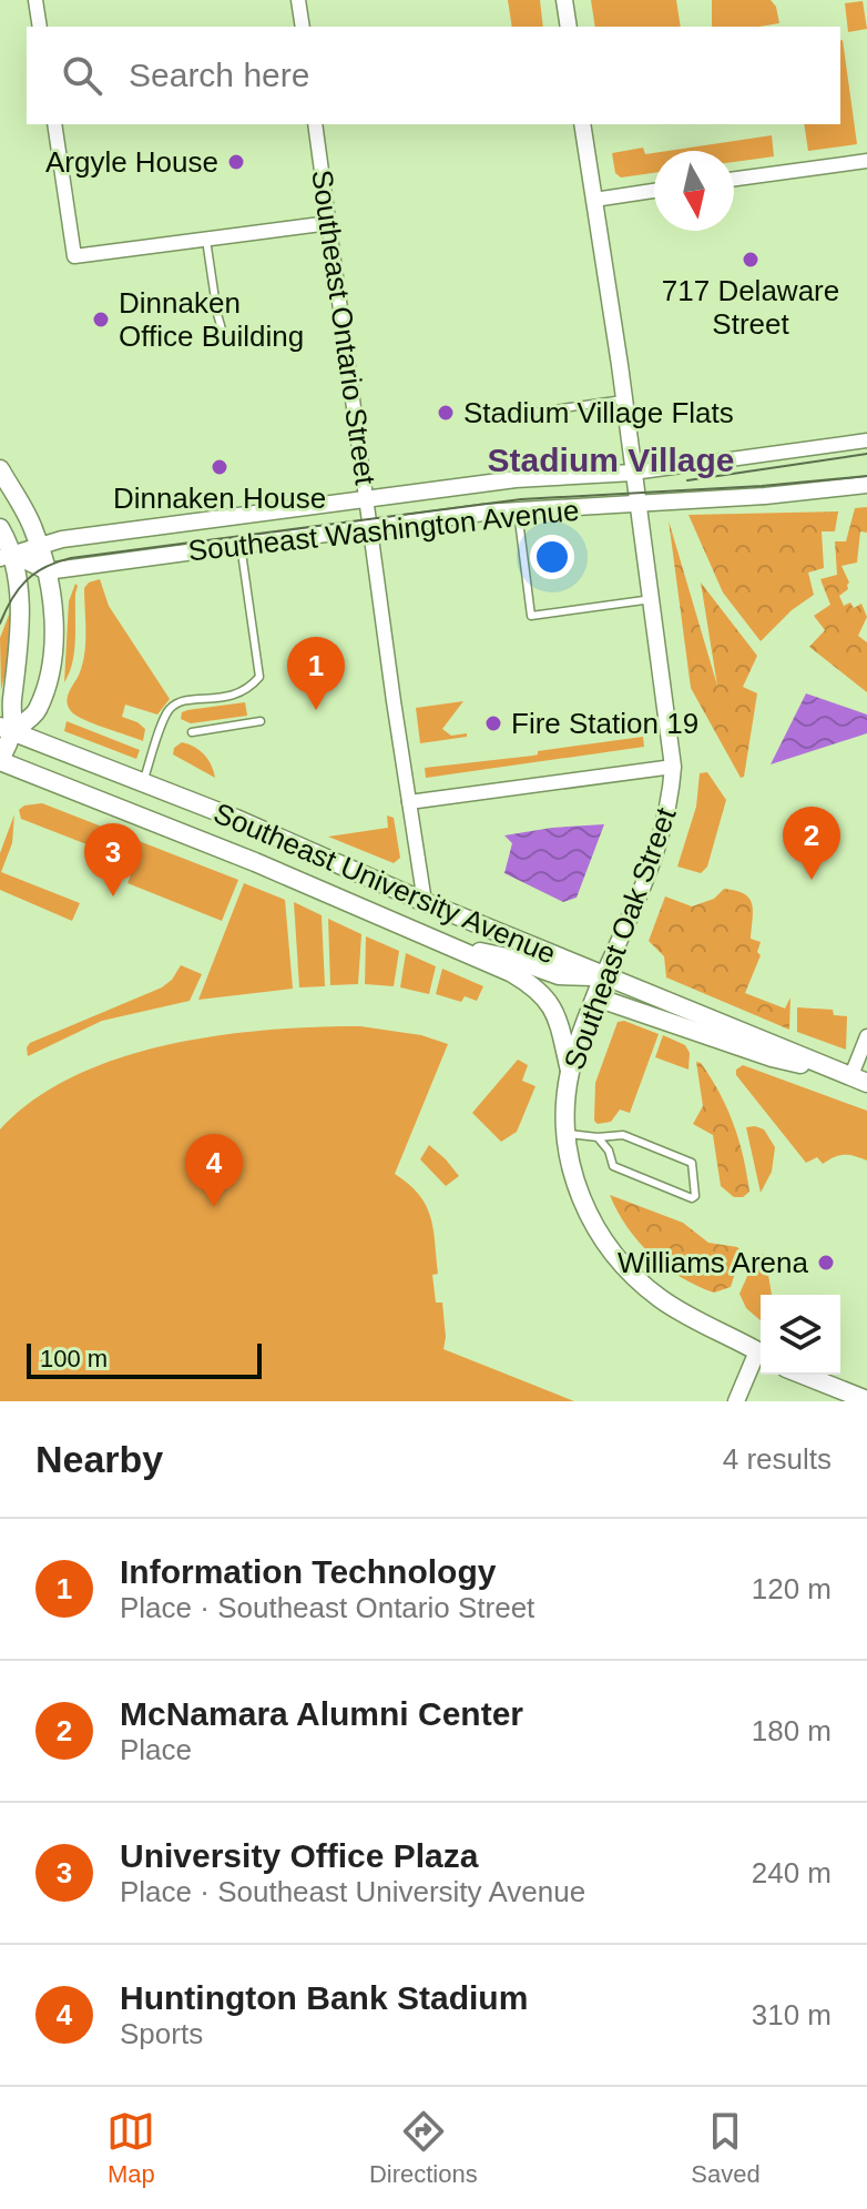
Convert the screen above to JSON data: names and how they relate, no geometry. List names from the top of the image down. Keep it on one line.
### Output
{"streets":{"main road":["Southeast University Avenue","Southeast Oak Street"],"street":["Southeast Ontario Street","Southeast Washington Avenue"]},"crossings":[["Southeast Ontario Street","Southeast Washington Avenue"],["Southeast Ontario Street","Southeast University Avenue"],["Southeast Washington Avenue","Southeast Oak Street"],["Southeast University Avenue","Southeast Oak Street"]],"districts":["Stadium Village"],"places":["Argyle House","717 Delaware Street","Dinnaken Office Building","Stadium Village Flats","Dinnaken House","Fire Station 19","Williams Arena"],"scale_bar":"100 m","north":"bottom","page":{"search":"Search here","pins":["1","2","3","4"],"scale":"100 m","heading":["Nearby","4 results"],"list":[{"mark":"1","name":"Information Technology","note":"Place · Southeast Ontario Street","value":"120 m"},{"mark":"2","name":"McNamara Alumni Center","note":"Place","value":"180 m"},{"mark":"3","name":"University Office Plaza","note":"Place · Southeast University Avenue","value":"240 m"},{"mark":"4","name":"Huntington Bank Stadium","note":"Sports","value":"310 m"}],"nav":["Map","Directions","Saved"]}}
